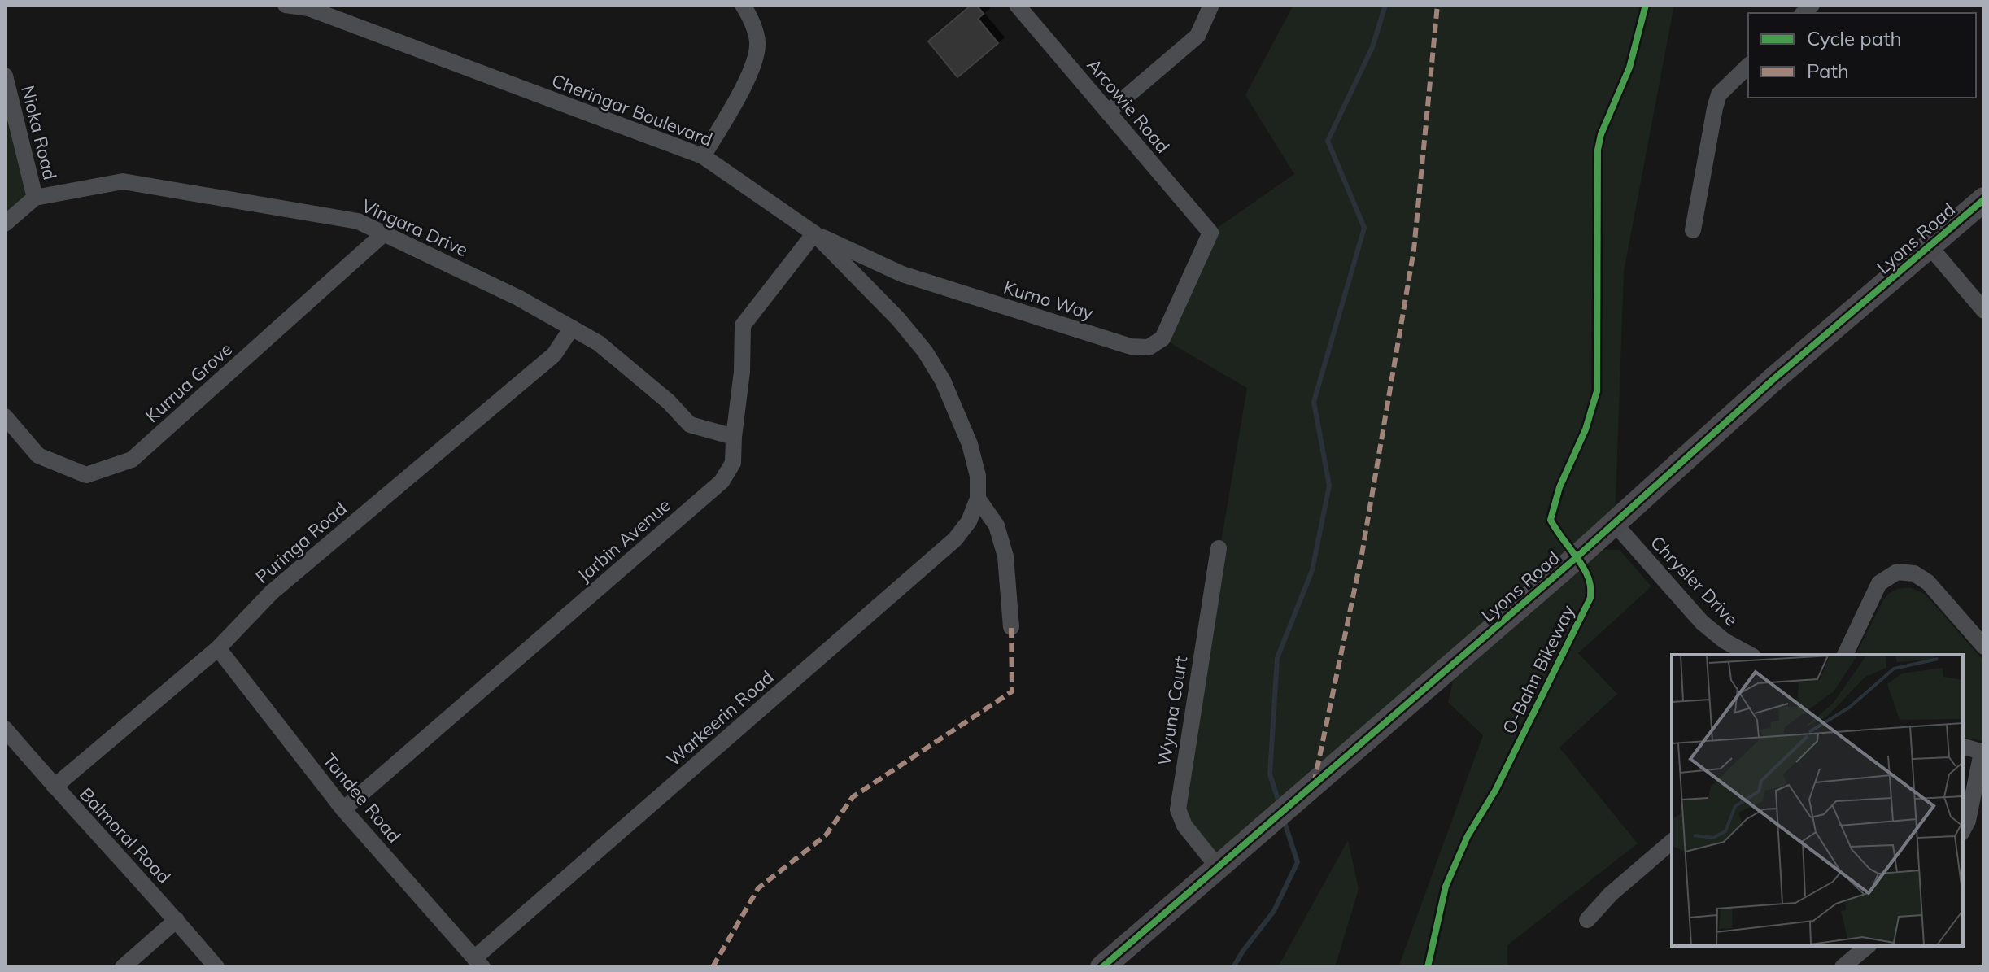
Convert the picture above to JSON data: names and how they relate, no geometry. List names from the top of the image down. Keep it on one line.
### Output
{"streets":{"street":["Arcowie Road","Cheringar Boulevard","Nioka Road","Vingara Drive","Lyons Road","Kurno Way","Kurrua Grove","Jarbin Avenue","Puringa Road","Chrysler Drive","Wyuna Court","Warkeerin Road","Tandee Road","Balmoral Road"],"cycle path":["O-Bahn Bikeway"]},"crossings":[["Arcowie Road","Kurno Way"],["Cheringar Boulevard","Kurno Way"],["Cheringar Boulevard","Jarbin Avenue"],["Cheringar Boulevard","Warkeerin Road"],["Nioka Road","Vingara Drive"],["Vingara Drive","Kurrua Grove"],["Vingara Drive","Jarbin Avenue"],["Vingara Drive","Puringa Road"],["Lyons Road","Chrysler Drive"],["Lyons Road","Wyuna Court"],["Kurno Way","Jarbin Avenue"],["Jarbin Avenue","Tandee Road"],["Puringa Road","Tandee Road"],["Puringa Road","Balmoral Road"],["Warkeerin Road","Tandee Road"]],"legend":["Cycle path","Path"]}
